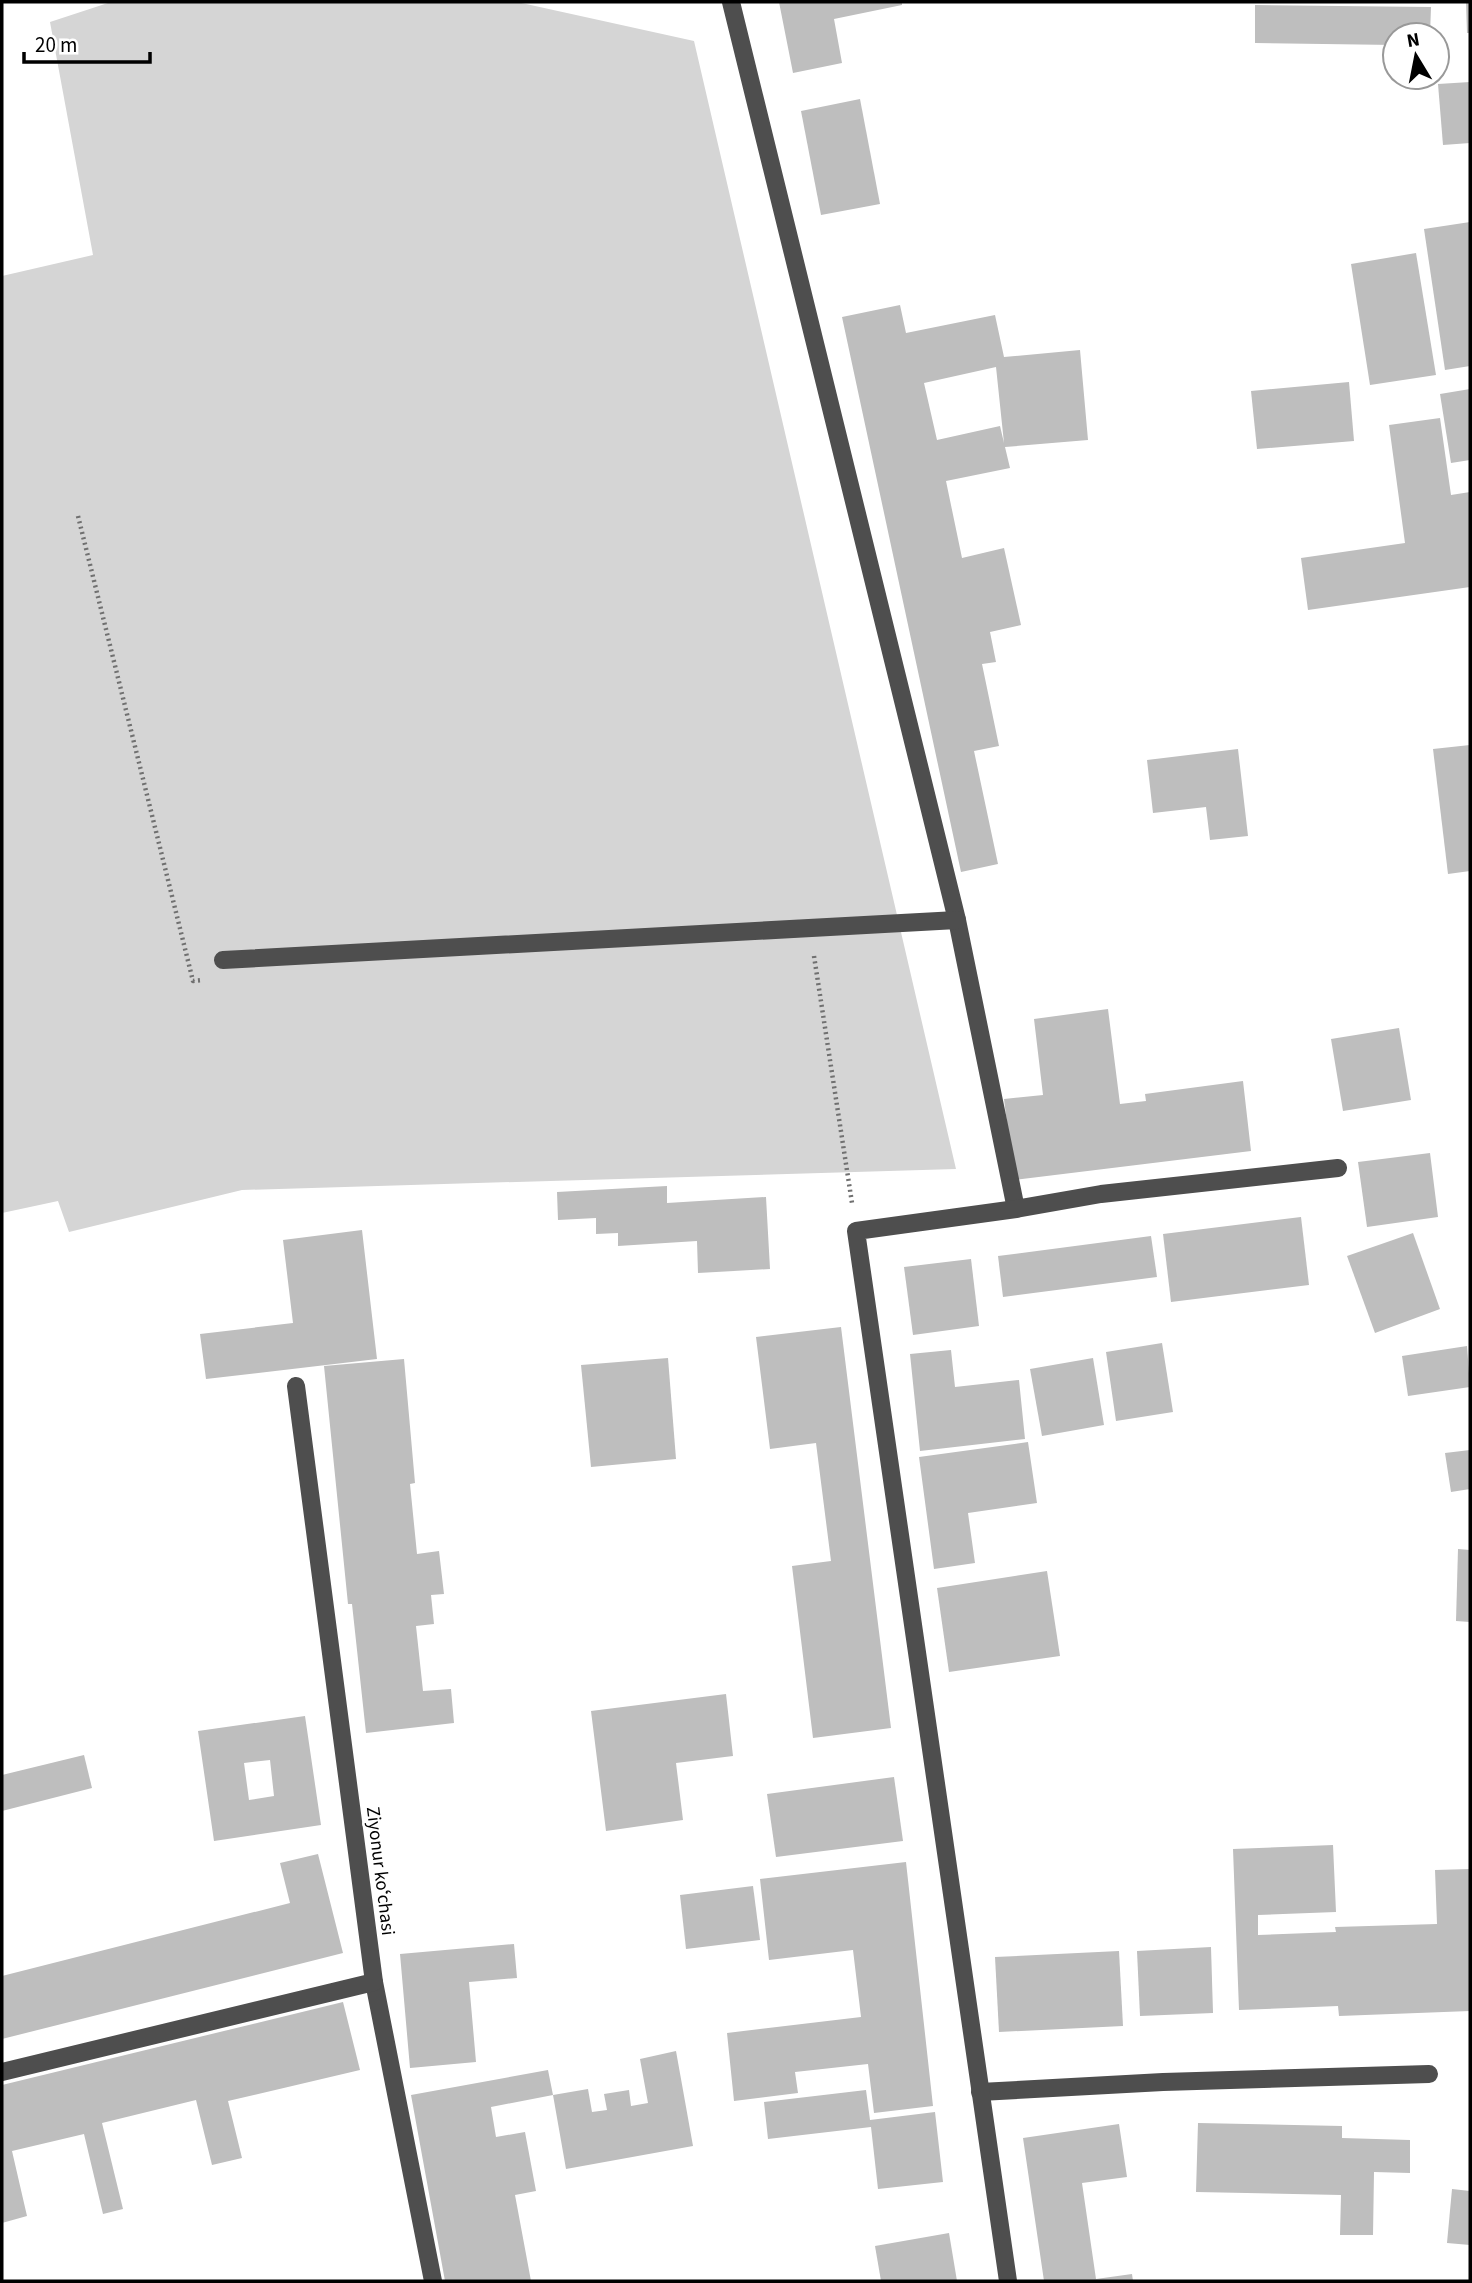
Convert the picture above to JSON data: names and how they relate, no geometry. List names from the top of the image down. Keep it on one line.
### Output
{"streets":{"street":["Ziyonur koʻchasi"]},"scale_bar":"20 m","north":"top"}
